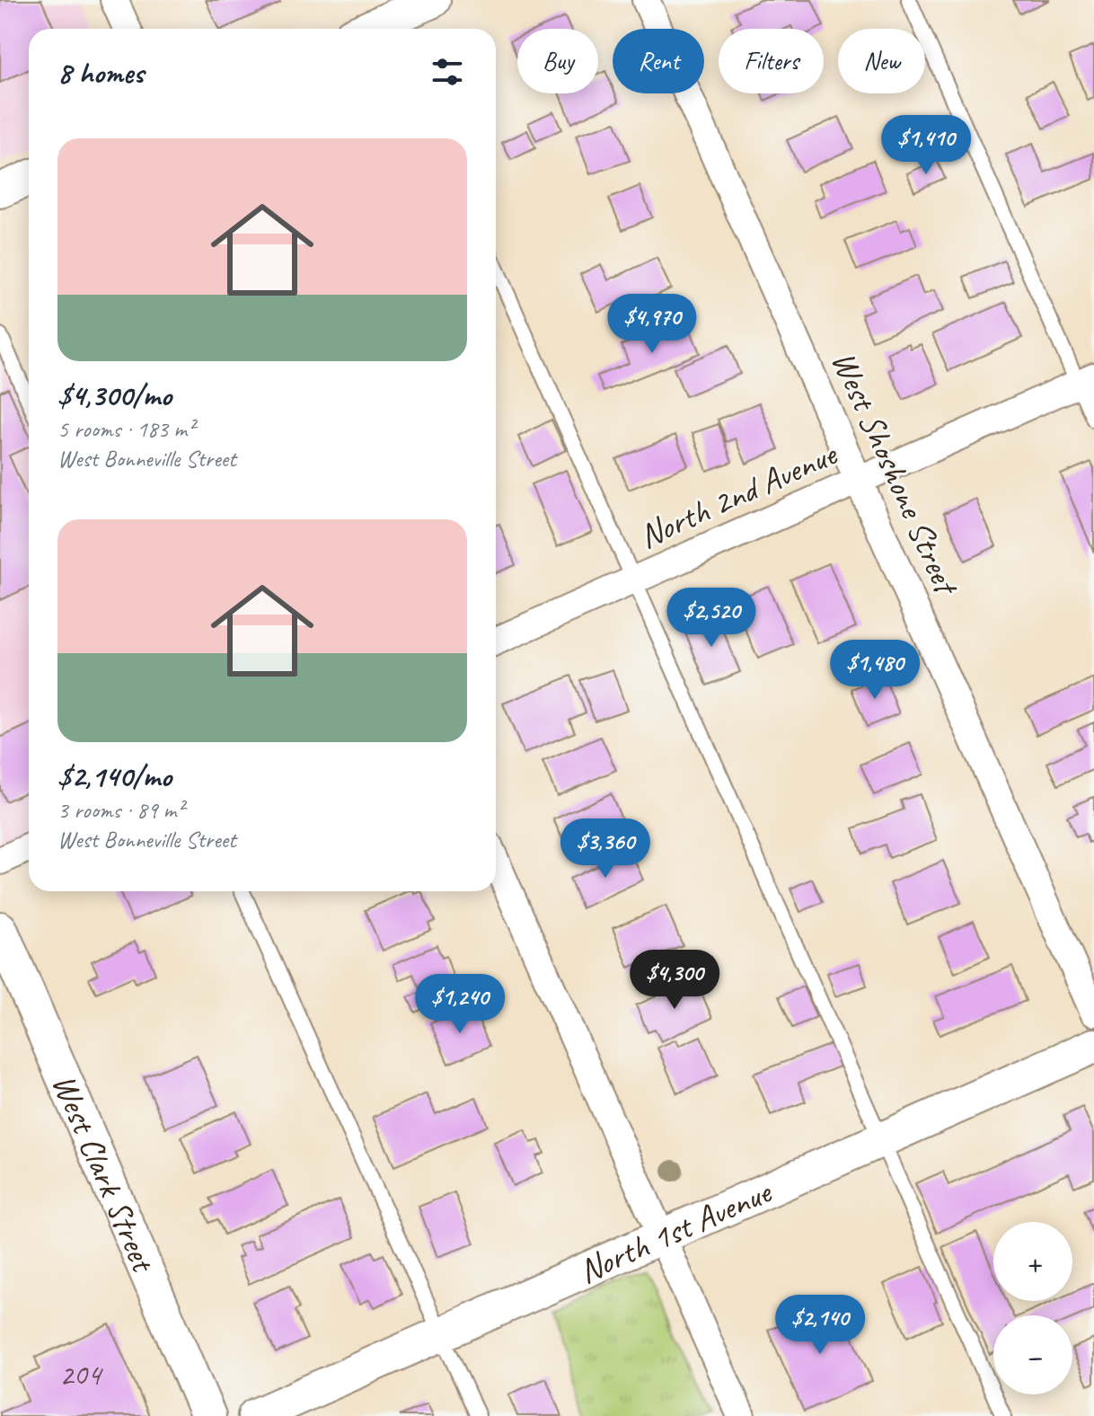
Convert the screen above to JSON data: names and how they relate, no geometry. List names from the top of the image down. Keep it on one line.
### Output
{"streets":{"street":["West Shoshone Street","North 2nd Avenue","West Clark Street","North 1st Avenue"]},"crossings":[["West Shoshone Street","North 2nd Avenue"]],"house_numbers":["204"],"page":{"chip":["Buy","Rent","Filters","New"],"heading":"8 homes","price":["$1,410","$4,970","$2,520","$1,480","$3,360","$4,300","$1,240","$2,140"],"list":[{"name":"$4,300/mo","note":"5 rooms · 183 m² · West Bonneville Street"},{"name":"$2,140/mo","note":"3 rooms · 89 m² · West Bonneville Street"}],"map_buttons":["+","−"]}}
